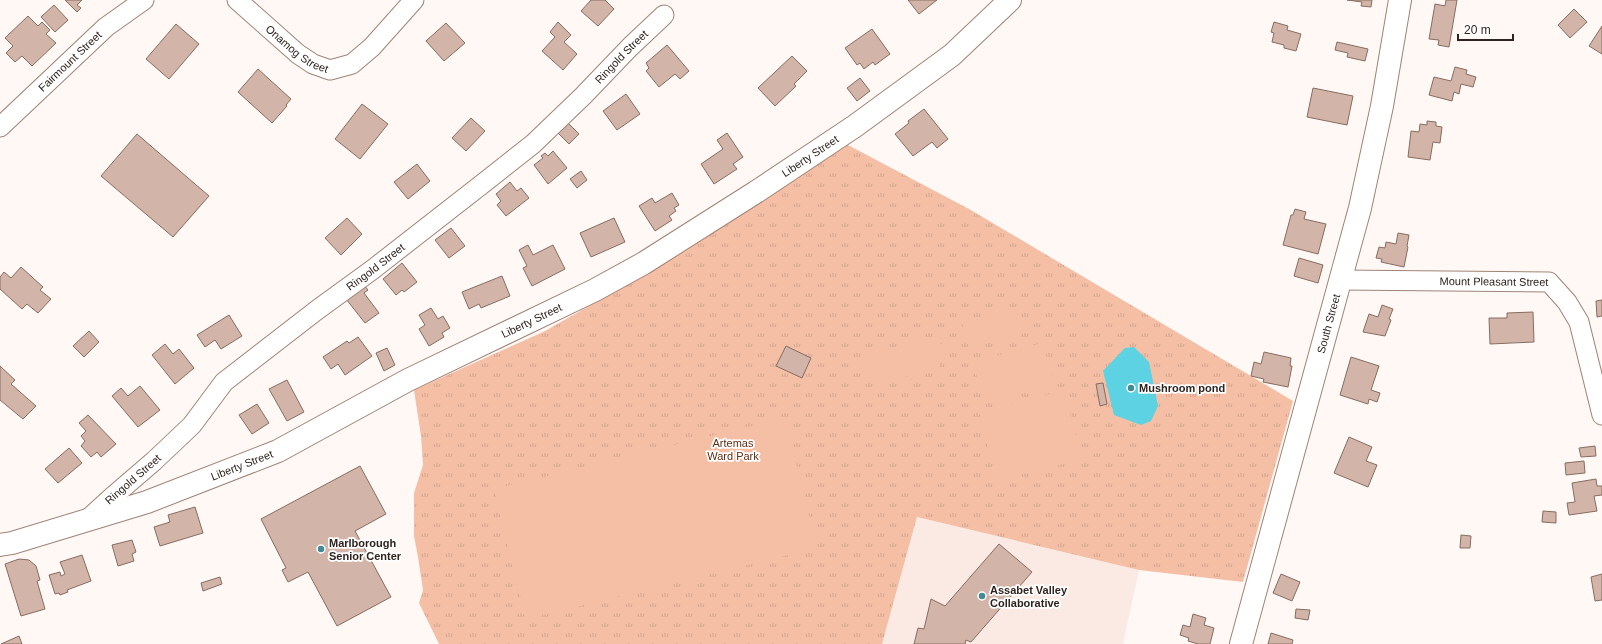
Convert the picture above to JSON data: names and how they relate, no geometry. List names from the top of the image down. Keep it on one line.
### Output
{"streets":{"street":["Onamog Street","Ringold Street","Fairmount Street","Liberty Street","Mount Pleasant Street","South Street"]},"crossings":[["Ringold Street","Liberty Street"],["Mount Pleasant Street","South Street"]],"parks":["Artemas Ward Park"],"places":["Mushroom pond","Marlborough Senior Center","Assabet Valley Collaborative"],"scale_bar":"20 m"}
